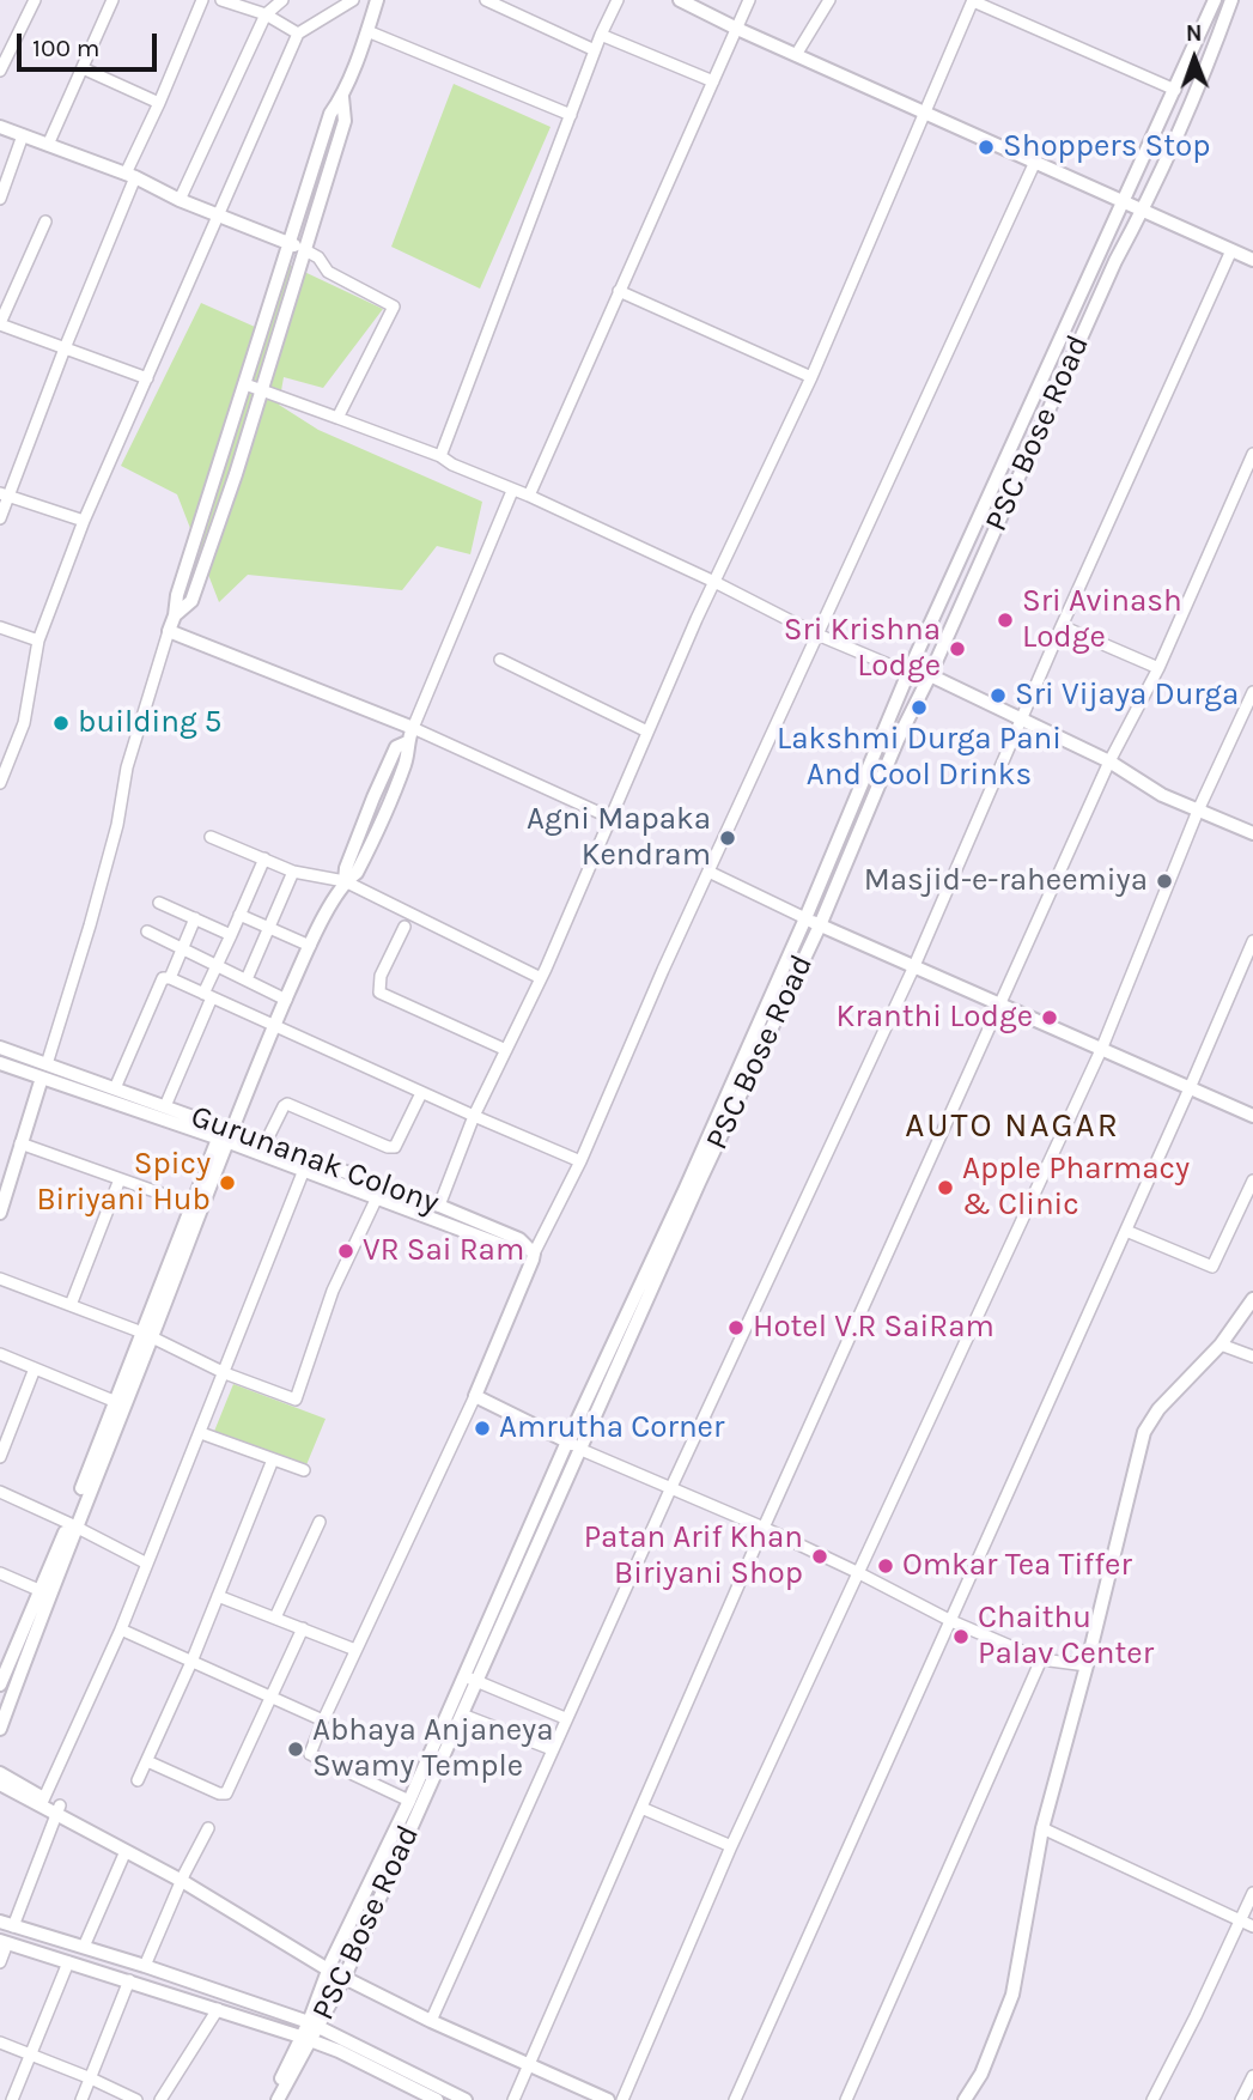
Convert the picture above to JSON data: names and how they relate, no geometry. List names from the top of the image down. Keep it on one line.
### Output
{"streets":{"street":["PSC Bose Road","Gurunanak Colony"]},"districts":["AUTO NAGAR"],"places":["Shoppers Stop","Sri Avinash Lodge","Sri Krishna Lodge","Sri Vijaya Durga","Lakshmi Durga Pani And Cool Drinks","building 5","Agni Mapaka Kendram","Masjid-e-raheemiya","Kranthi Lodge","Spicy Biriyani Hub","Apple Pharmacy & Clinic","VR Sai Ram","Hotel V.R SaiRam","Amrutha Corner","Patan Arif Khan Biriyani Shop","Omkar Tea Tiffer","Chaithu Palav Center","Abhaya Anjaneya Swamy Temple"],"scale_bar":"100 m","north":"top"}
